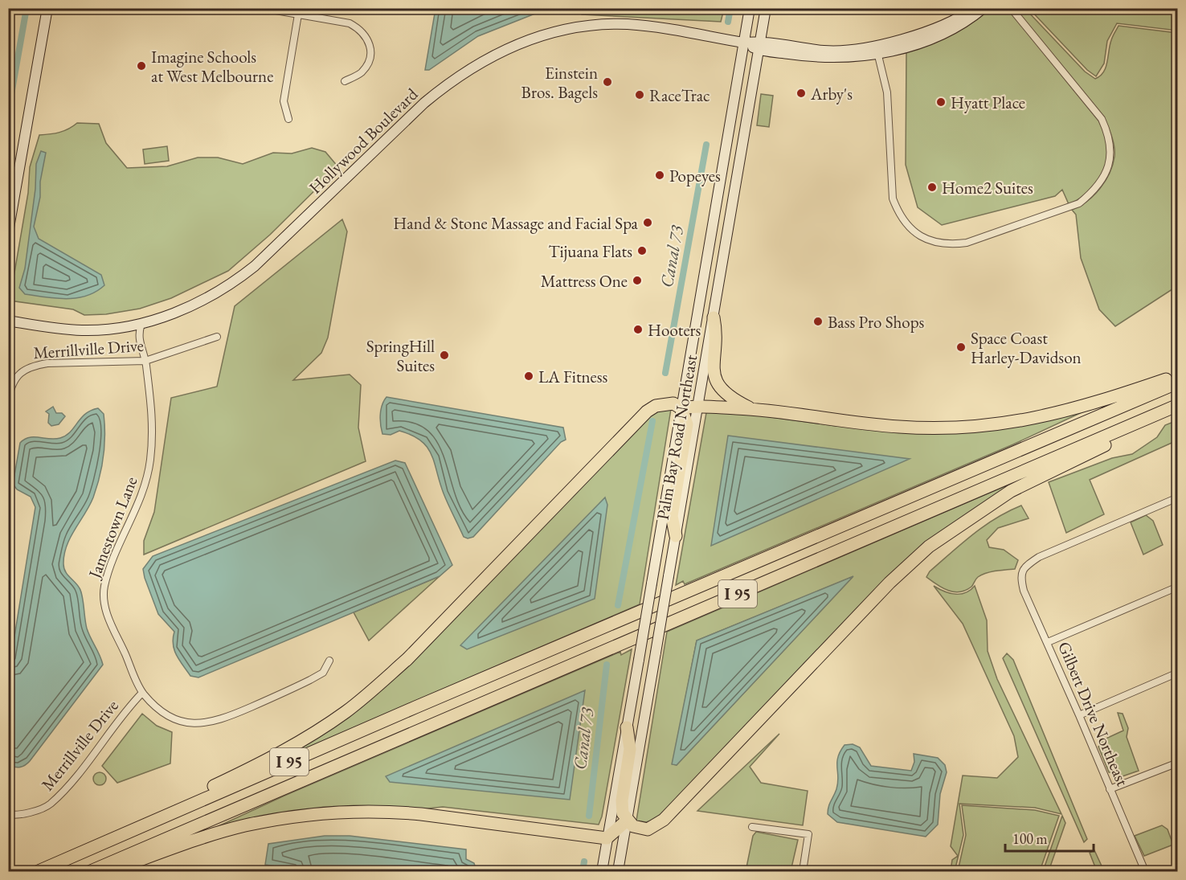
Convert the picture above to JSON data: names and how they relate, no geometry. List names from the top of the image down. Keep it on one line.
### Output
{"streets":{"highway":["I 95"],"main road":["Hollywood Boulevard","Palm Bay Road Northeast"],"street":["Merrillville Drive","Jamestown Lane","Gilbert Drive Northeast"]},"crossings":[["Hollywood Boulevard","Palm Bay Road Northeast"],["Hollywood Boulevard","Jamestown Lane"],["Merrillville Drive","Jamestown Lane"]],"water":["Canal 73"],"places":["Imagine Schools at West Melbourne","Einstein Bros. Bagels","Arby's","RaceTrac","Hyatt Place","Popeyes","Home2 Suites","Hand & Stone Massage and Facial Spa","Tijuana Flats","Mattress One","Bass Pro Shops","Hooters","Space Coast Harley-Davidson","SpringHill Suites","LA Fitness"],"scale_bar":"100 m"}
